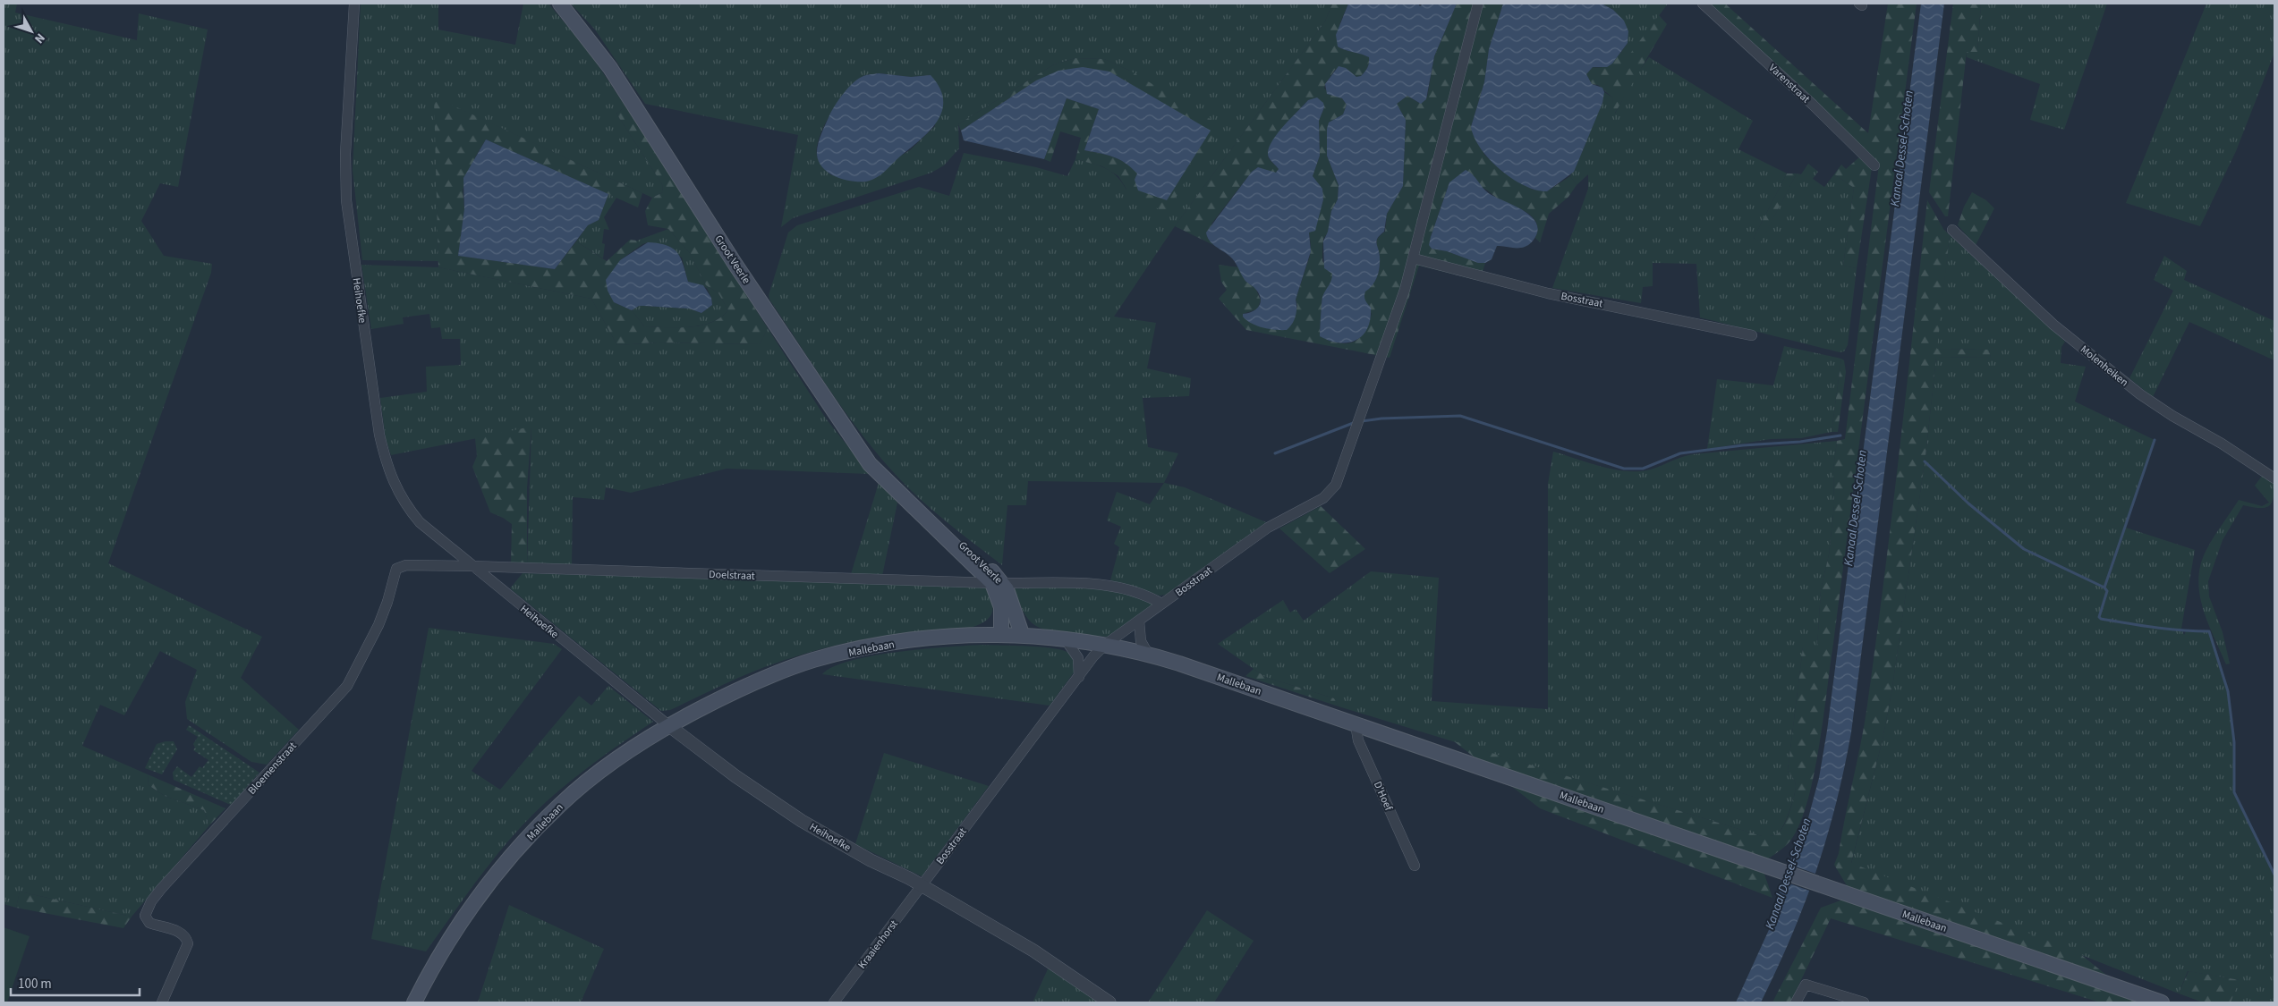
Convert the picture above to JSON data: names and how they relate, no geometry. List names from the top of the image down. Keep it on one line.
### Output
{"streets":{"main road":["Groot Veerle","Mallebaan"],"street":["Varenstraat","Bosstraat","Heihoefke","Molenheiken","Doelstraat","Bloemenstraat","D'Hoef","Kraaienhorst"]},"crossings":[["Groot Veerle","Doelstraat"],["Groot Veerle","Mallebaan"],["Bosstraat","Heihoefke"],["Bosstraat","Doelstraat"],["Bosstraat","Mallebaan"],["Bosstraat","Kraaienhorst"],["Heihoefke","Doelstraat"],["Heihoefke","Mallebaan"],["Heihoefke","Bloemenstraat"],["Heihoefke","Kraaienhorst"],["Doelstraat","Bloemenstraat"],["Mallebaan","D'Hoef"]],"water":["Kanaal Dessel-Schoten"],"scale_bar":"100 m","north":"bottom right"}
